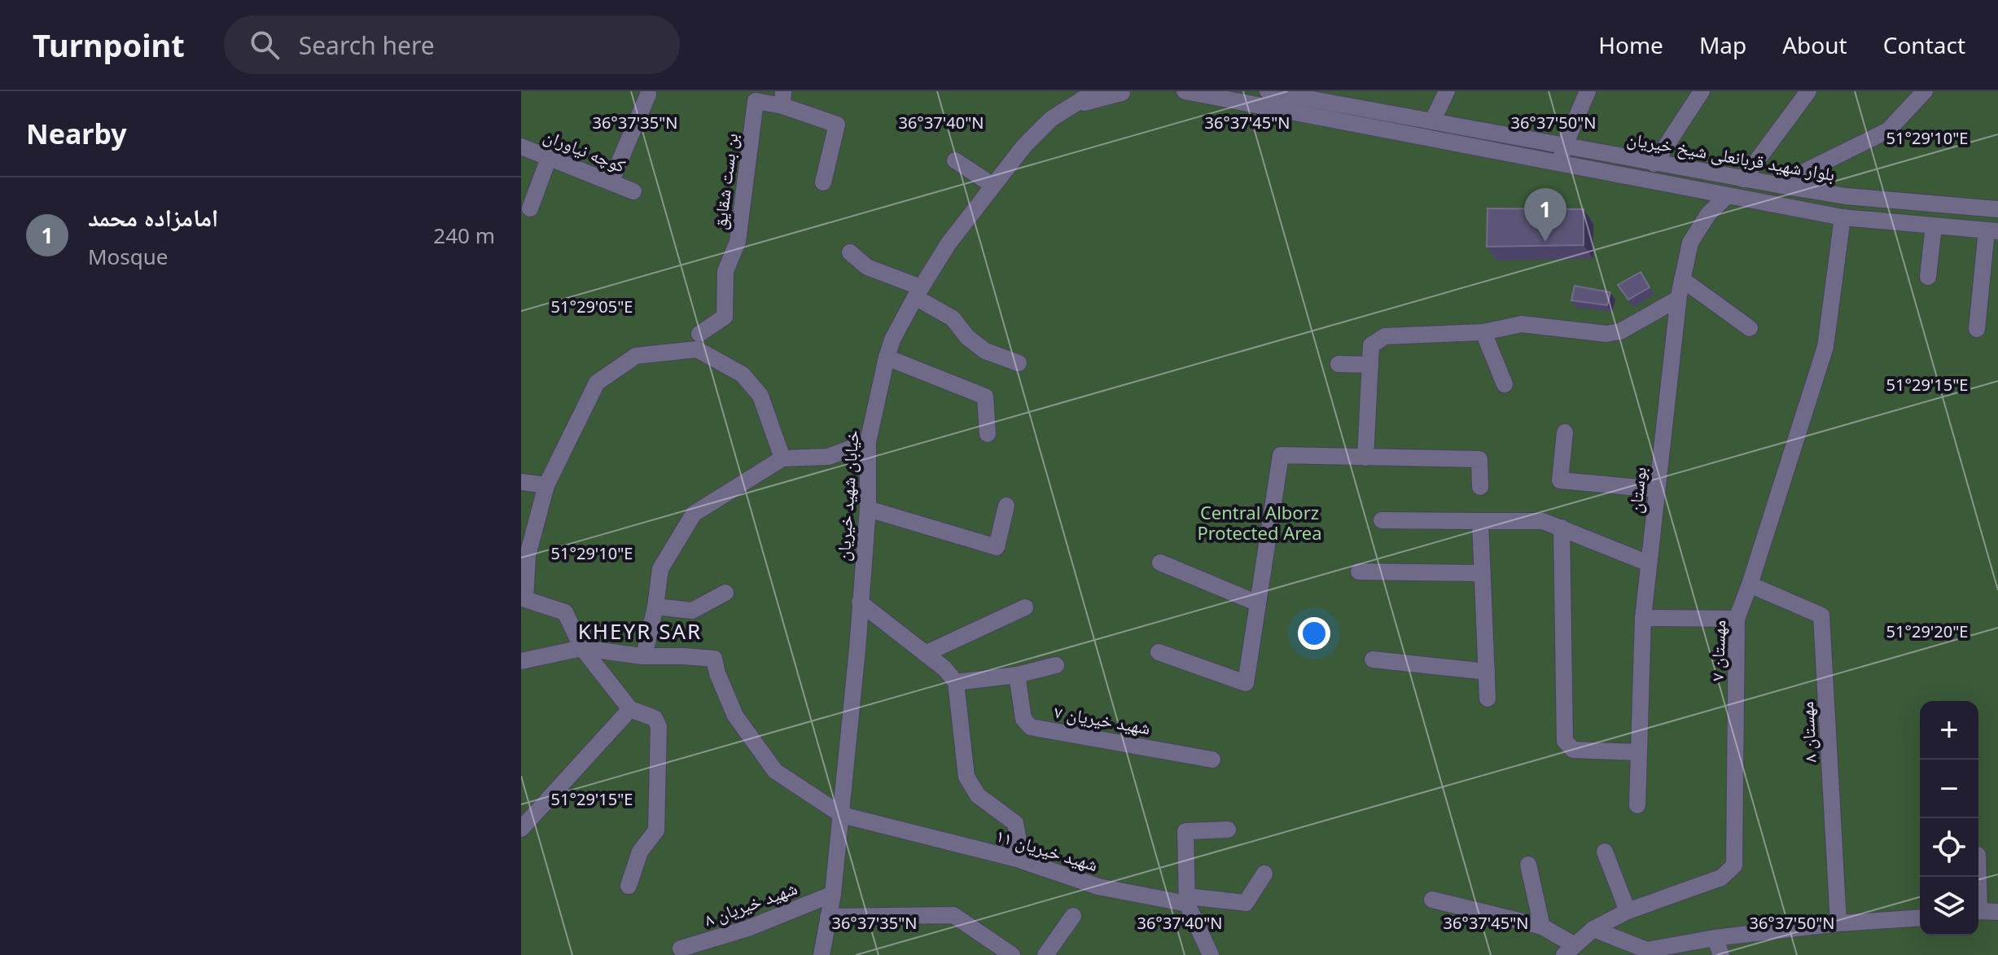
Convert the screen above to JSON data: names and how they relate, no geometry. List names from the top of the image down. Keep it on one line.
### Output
{"streets":{"street":["کوچه نیاوران","بلوار شهید قربانعلی شیخ خیریان","بن بست شقایق","بوستان","خیابان شهید خیریان","مهستان ۷","شهید خیریان ۷","مهستان ۸","شهید خیریان ۱۱","شهید خیریان ۸"]},"crossings":[["خیابان شهید خیریان","شهید خیریان ۱۱"],["خیابان شهید خیریان","شهید خیریان ۸"],["مهستان ۷","مهستان ۸"]],"districts":["KHEYR SAR"],"parks":["Central Alborz Protected Area"],"page":{"header":"Turnpoint","search":"Search here","nav":["Home","Map","About","Contact"],"heading":"Nearby","list":[{"mark":"1","name":"امامزاده محمد","note":"Mosque","value":"240 m"}],"pins":"1","map_buttons":["+","−"]},"coordinates":["36°37'35\"N","36°37'40\"N","36°37'45\"N","36°37'50\"N","51°29'10\"E","51°29'05\"E","51°29'15\"E","51°29'20\"E"]}
